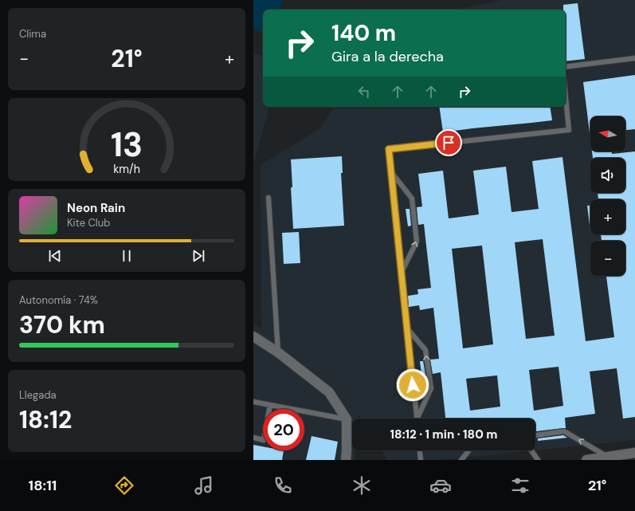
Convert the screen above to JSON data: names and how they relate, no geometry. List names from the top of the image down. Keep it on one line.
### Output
{"north":"left","page":{"tile":["Clima",["Autonomía · 74%","370 km"],["Llegada","18:12"]],"turn":["140 m","Gira a la derecha"],"heat":["−","21°","+"],"map_buttons":["+","−"],"song":["Neon Rain","Kite Club"],"limit":"20","trip":"18:12 · 1 min · 180 m","tabs":["18:11","21°"],"gauge":["13","km/h"]}}
